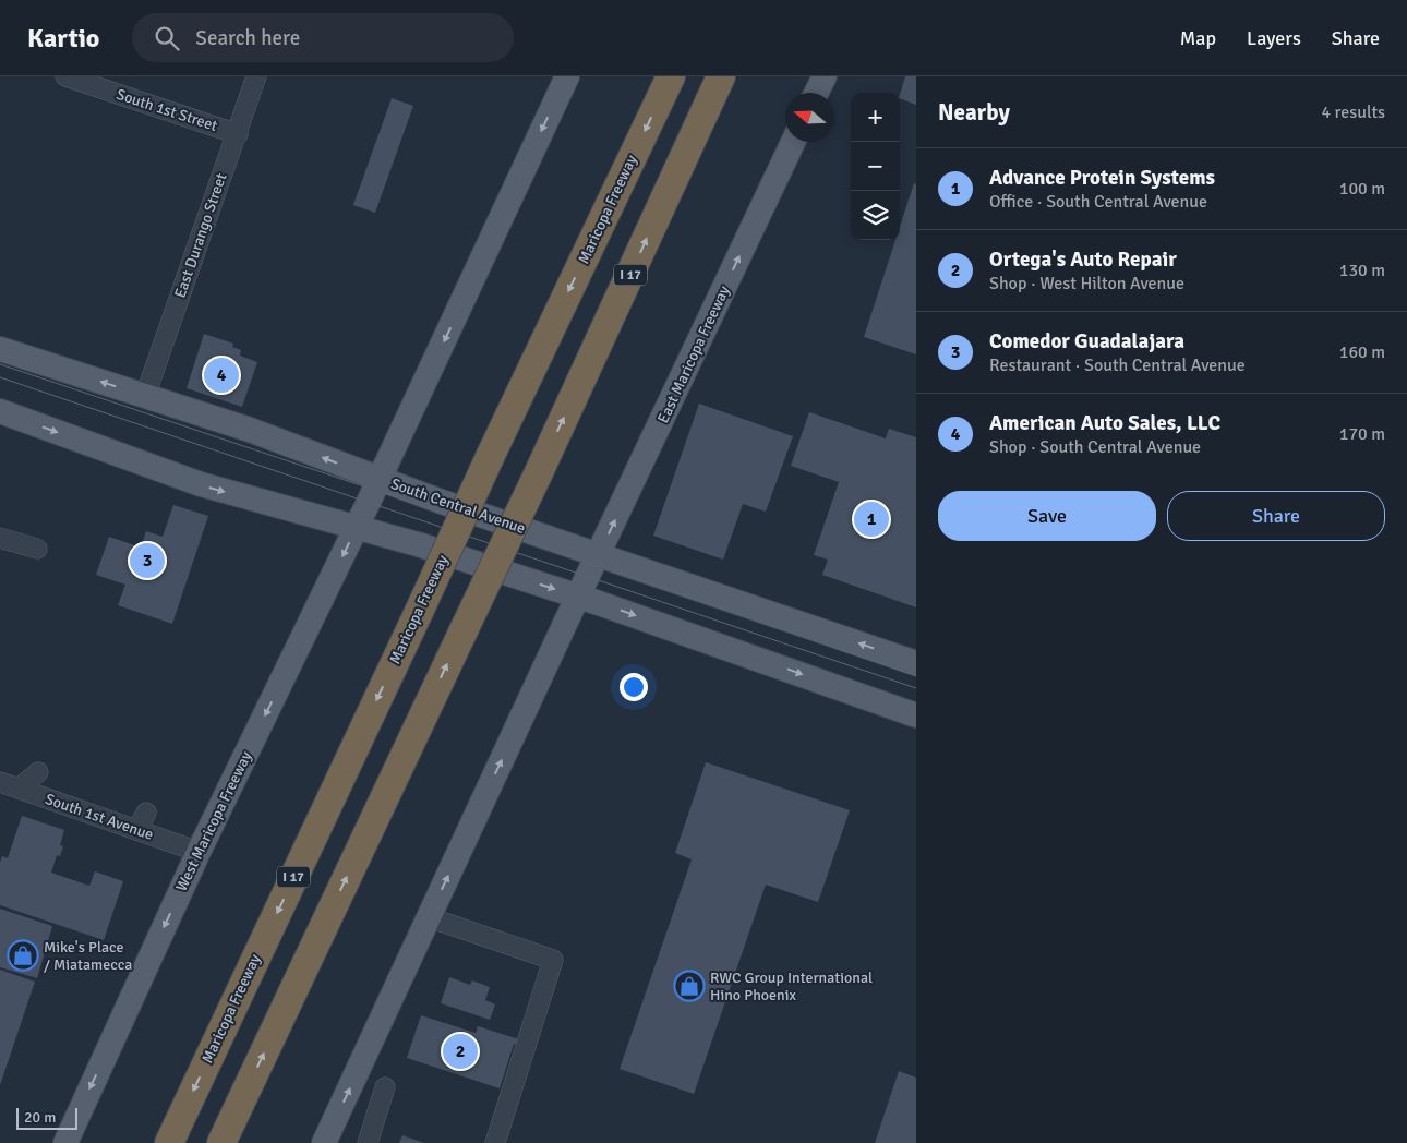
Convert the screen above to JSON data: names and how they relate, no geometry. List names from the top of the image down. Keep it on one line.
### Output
{"streets":{"highway":["Maricopa Freeway","I 17"],"main road":["East Maricopa Freeway","South Central Avenue","West Maricopa Freeway"],"street":["South 1st Street","East Durango Street","South 1st Avenue"]},"crossings":[["South 1st Street","East Durango Street"],["East Durango Street","South Central Avenue"],["East Maricopa Freeway","South Central Avenue"],["South Central Avenue","West Maricopa Freeway"],["South 1st Avenue","West Maricopa Freeway"]],"one_way":["East Maricopa Freeway","West Maricopa Freeway"],"places":{"shop":["Mike's Place / Miatamecca","RWC Group International Hino Phoenix"]},"scale_bar":"20 m","north":"left","page":{"header":"Kartio","search":"Search here","nav":["Map","Layers","Share"],"heading":["Nearby","4 results"],"map_buttons":["+","−"],"list":[{"mark":"1","name":"Advance Protein Systems","note":"Office · South Central Avenue","value":"100 m"},{"mark":"2","name":"Ortega's Auto Repair","note":"Shop · West Hilton Avenue","value":"130 m"},{"mark":"3","name":"Comedor Guadalajara","note":"Restaurant · South Central Avenue","value":"160 m"},{"mark":"4","name":"American Auto Sales, LLC","note":"Shop · South Central Avenue","value":"170 m"}],"pins":["4","1","3","2"],"buttons":["Save","Share"],"scale":"20 m"}}
